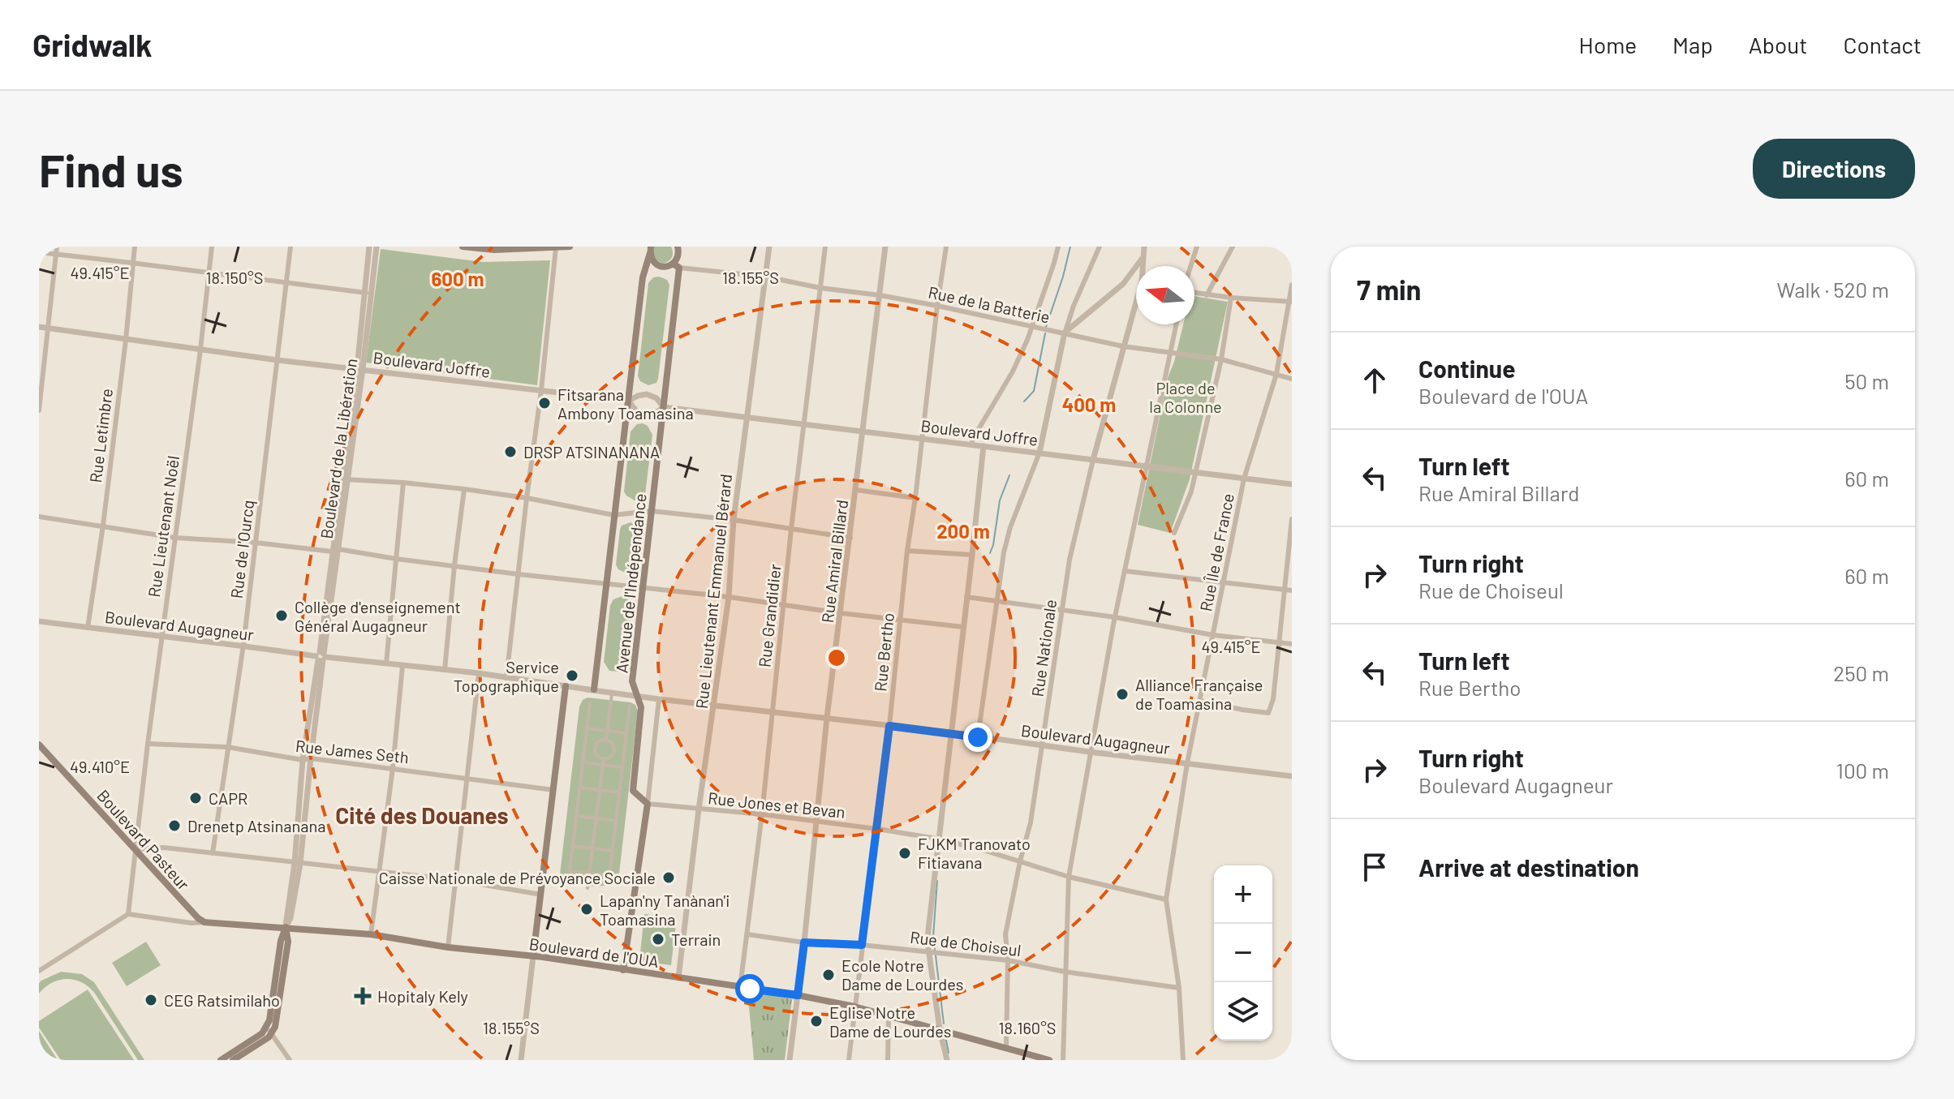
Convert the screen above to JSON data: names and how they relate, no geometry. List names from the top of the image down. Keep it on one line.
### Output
{"streets":{"main road":["Boulevard de la Libération","Avenue de l'Indépendance","Boulevard Pasteur","Boulevard de l'OUA"],"street":["Rue de la Batterie","Boulevard Joffre","Rue Letimbre","Rue Lieutenant Noël","Rue de l'Ourcq","Rue Île de France","Rue Amiral Billard","Rue Lieutenant Emmanuel Bérard","Rue Grandidier","Boulevard Augagneur","Rue Nationale","Rue Bertho","Rue James Seth","Rue Jones et Bevan","Rue de Choiseul"]},"crossings":[["Rue de la Batterie","Rue Île de France"],["Rue de la Batterie","Rue Amiral Billard"],["Rue de la Batterie","Avenue de l'Indépendance"],["Rue de la Batterie","Rue Lieutenant Emmanuel Bérard"],["Rue de la Batterie","Rue Grandidier"],["Rue de la Batterie","Rue Nationale"],["Rue de la Batterie","Rue Bertho"],["Boulevard Joffre","Rue Letimbre"],["Boulevard Joffre","Boulevard de la Libération"],["Boulevard Joffre","Rue Lieutenant Noël"],["Boulevard Joffre","Rue de l'Ourcq"],["Boulevard Joffre","Rue Île de France"],["Boulevard Joffre","Rue Amiral Billard"],["Boulevard Joffre","Avenue de l'Indépendance"],["Boulevard Joffre","Rue Lieutenant Emmanuel Bérard"],["Boulevard Joffre","Rue Grandidier"],["Boulevard Joffre","Rue Nationale"],["Boulevard Joffre","Rue Bertho"],["Rue Letimbre","Boulevard Augagneur"],["Boulevard de la Libération","Boulevard Augagneur"],["Boulevard de la Libération","Rue James Seth"],["Boulevard de la Libération","Boulevard de l'OUA"],["Rue Lieutenant Noël","Boulevard Augagneur"],["Rue Lieutenant Noël","Rue James Seth"],["Rue Lieutenant Noël","Boulevard Pasteur"],["Rue Lieutenant Noël","Boulevard de l'OUA"],["Rue de l'Ourcq","Boulevard Augagneur"],["Rue de l'Ourcq","Rue James Seth"],["Rue Île de France","Boulevard Augagneur"],["Rue Île de France","Rue Jones et Bevan"],["Rue Île de France","Rue de Choiseul"],["Rue Amiral Billard","Boulevard Augagneur"],["Rue Amiral Billard","Rue Jones et Bevan"],["Rue Amiral Billard","Rue de Choiseul"],["Rue Amiral Billard","Boulevard de l'OUA"],["Avenue de l'Indépendance","Boulevard Augagneur"],["Avenue de l'Indépendance","Rue Jones et Bevan"],["Rue Lieutenant Emmanuel Bérard","Boulevard Augagneur"],["Rue Lieutenant Emmanuel Bérard","Rue Jones et Bevan"],["Rue Lieutenant Emmanuel Bérard","Boulevard de l'OUA"],["Rue Grandidier","Boulevard Augagneur"],["Rue Grandidier","Rue Jones et Bevan"],["Rue Grandidier","Rue de Choiseul"],["Rue Grandidier","Boulevard de l'OUA"],["Boulevard Augagneur","Rue Nationale"],["Boulevard Augagneur","Rue Bertho"],["Rue Nationale","Rue Jones et Bevan"],["Rue Nationale","Rue de Choiseul"],["Rue Nationale","Boulevard de l'OUA"],["Rue Bertho","Rue Jones et Bevan"],["Rue Bertho","Rue de Choiseul"],["Rue Bertho","Boulevard de l'OUA"],["Boulevard Pasteur","Boulevard de l'OUA"]],"districts":["Cité des Douanes"],"parks":["Place de la Colonne"],"places":{"other":["Fitsarana Ambony Toamasina","DRSP ATSINANANA","Collège d'enseignement Général Augagneur","Service Topographique","Alliance Française de Toamasina","CAPR","Drenetp Atsinanana","FJKM Tranovato Fitiavana","Caisse Nationale de Prévoyance Sociale","Lapan'ny Tanànan'i Toamasina","Terrain","Ecole Notre Dame de Lourdes","CEG Ratsimilaho","Eglise Notre Dame de Lourdes"],"health":["Hopitaly Kely"]},"north":"left","page":{"header":"Gridwalk","nav":["Home","Map","About","Contact"],"buttons":"Directions","title":"Find us","heading":["7 min","Walk · 520 m"],"list":[["Continue","Boulevard de l'OUA","50 m"],["Turn left","Rue Amiral Billard","60 m"],["Turn right","Rue de Choiseul","60 m"],["Turn left","Rue Bertho","250 m"],["Turn right","Boulevard Augagneur","100 m"],"Arrive at destination"],"map_buttons":["+","−"]},"coordinates":["49.415°E","18.150°S","18.155°S","49.410°E","18.160°S"],"rings":["600 m","400 m","200 m"]}
